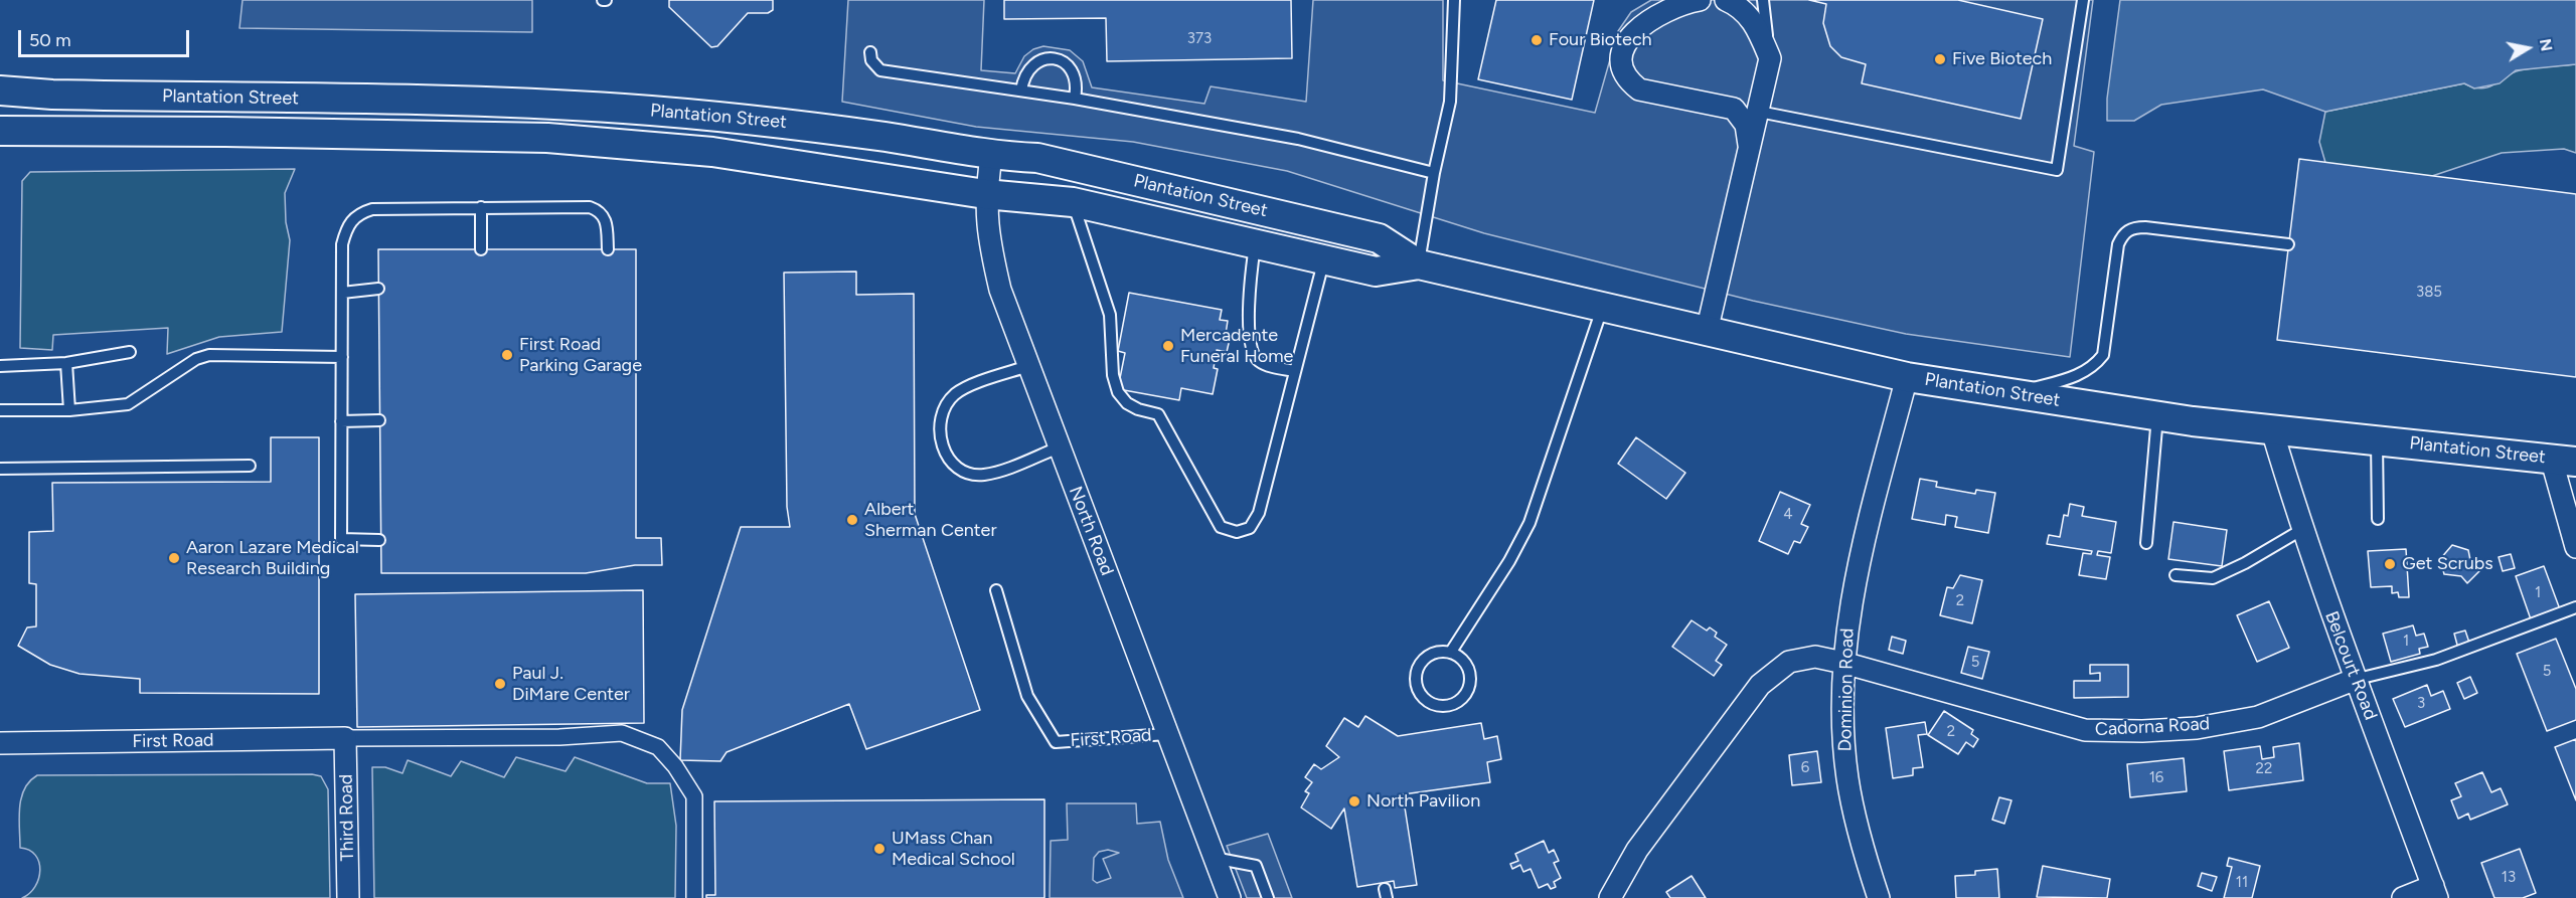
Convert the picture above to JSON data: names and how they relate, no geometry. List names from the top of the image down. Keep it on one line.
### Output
{"streets":{"main road":["Plantation Street"],"street":["North Road","Belcourt Road","Dominion Road","Cadorna Road","First Road","Third Road"]},"crossings":[["Plantation Street","North Road"],["Plantation Street","Belcourt Road"],["Plantation Street","Dominion Road"],["North Road","First Road"],["Belcourt Road","Cadorna Road"],["Dominion Road","Cadorna Road"],["First Road","Third Road"]],"places":["Four Biotech","Five Biotech","Mercadente Funeral Home","First Road Parking Garage","Albert Sherman Center","Aaron Lazare Medical Research Building","Get Scrubs","Paul J. DiMare Center","North Pavilion","UMass Chan Medical School"],"house_numbers":["373","385","4","1","2","1","5","5","3","2","6","22","16","13","11"],"scale_bar":"50 m","north":"right"}
